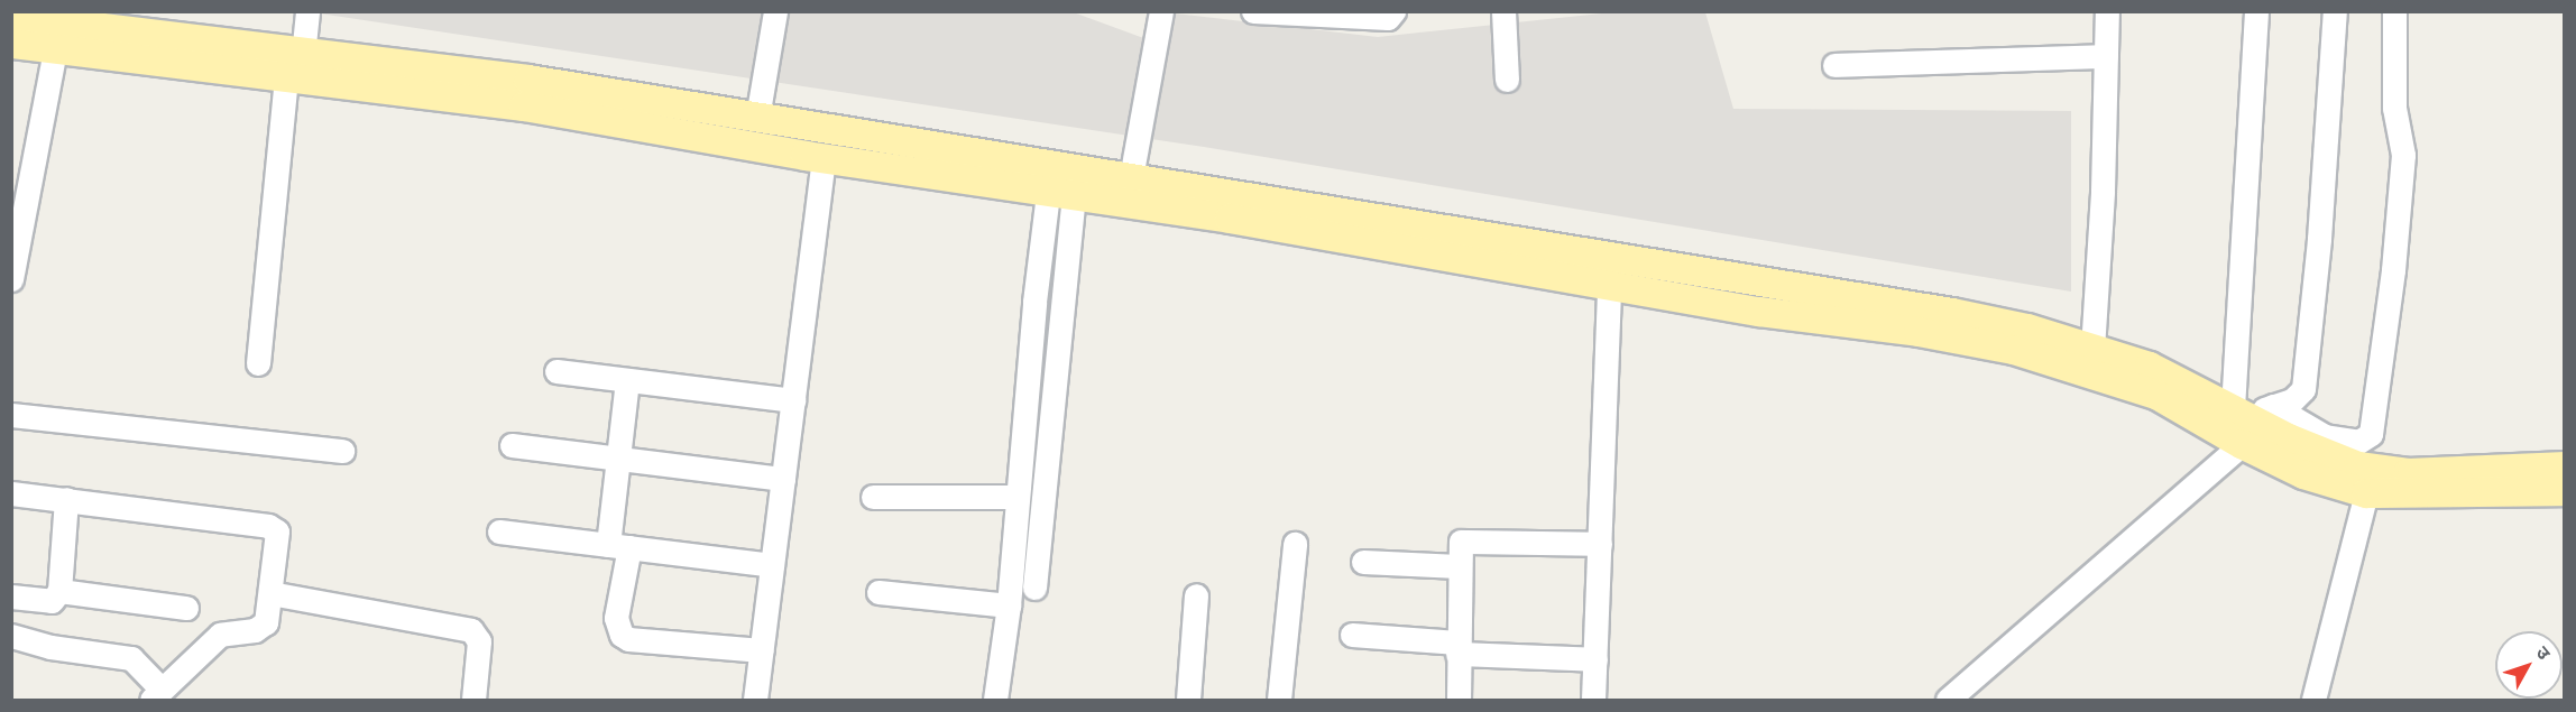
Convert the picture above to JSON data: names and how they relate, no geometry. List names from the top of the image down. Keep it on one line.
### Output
{"north":"top right"}
